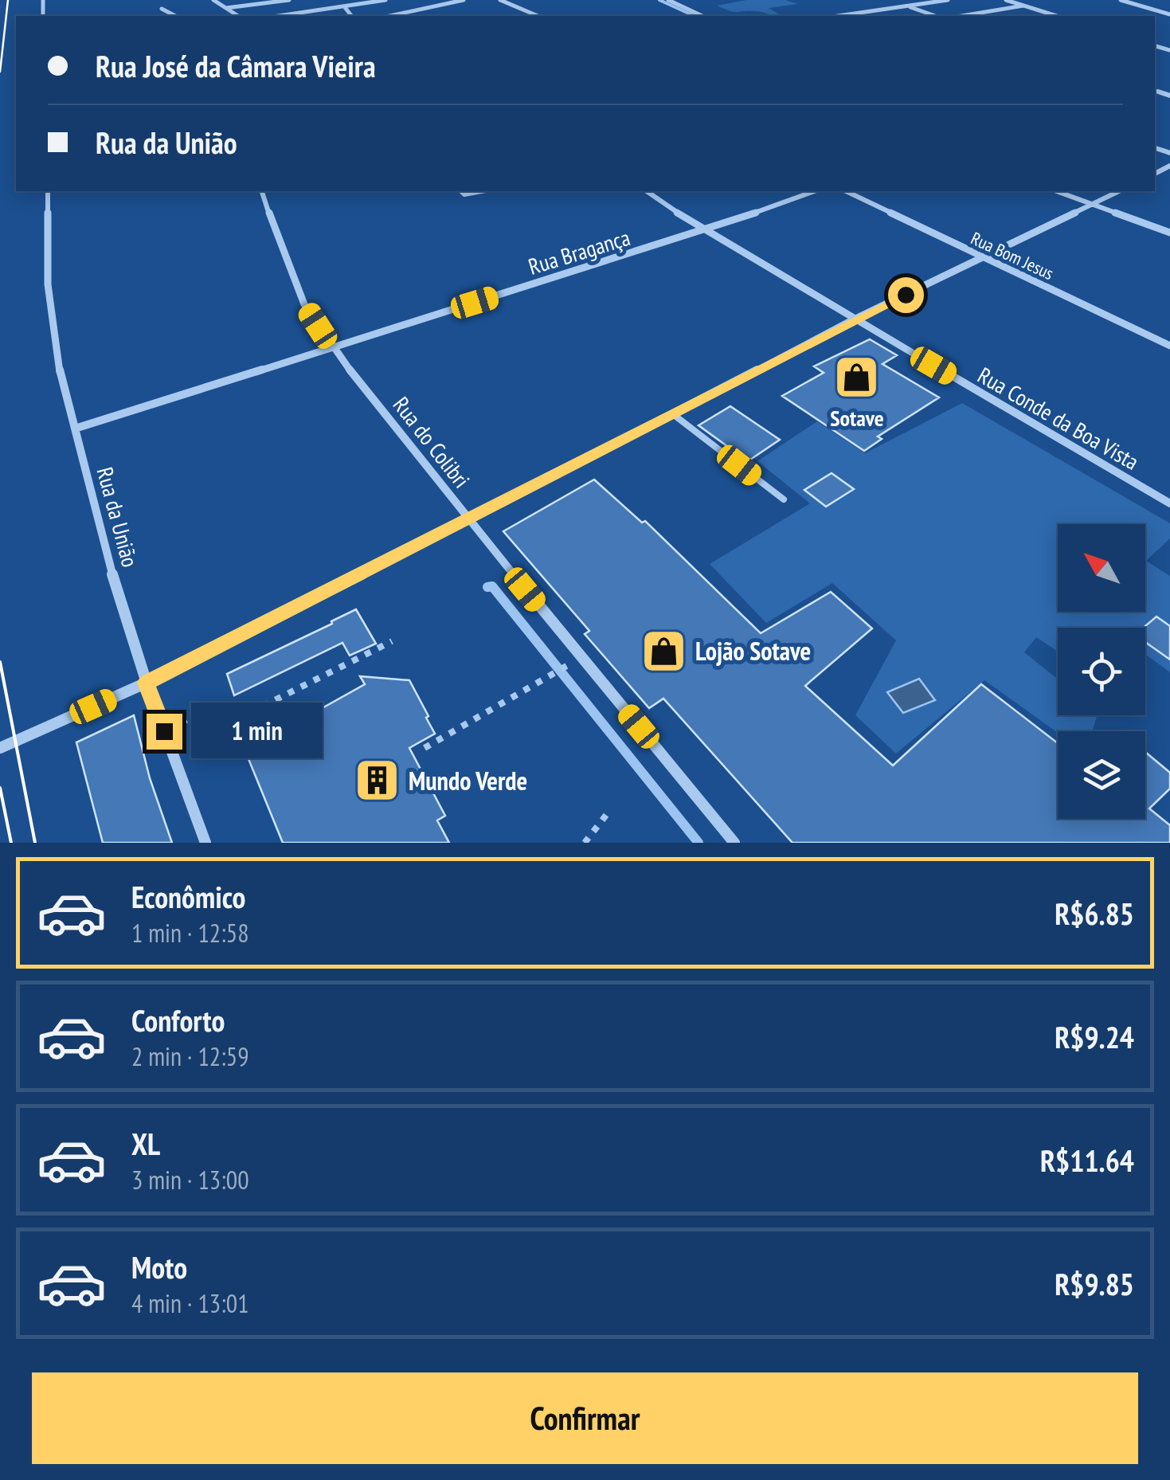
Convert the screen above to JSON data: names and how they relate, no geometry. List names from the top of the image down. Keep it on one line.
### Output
{"streets":{"street":["Rua Bragança","Rua Bom Jesus","Rua Conde da Boa Vista","Rua do Colibri","Rua da União"]},"crossings":[["Rua Bragança","Rua Conde da Boa Vista"],["Rua Bragança","Rua do Colibri"],["Rua Bragança","Rua da União"]],"places":{"shop":["Sotave","Lojão Sotave"],"building":["Mundo Verde"]},"north":"top left","page":{"banner":["Rua José da Câmara Vieira","Rua da União"],"bubble":"1 min","list":[{"name":"Econômico","note":"1 min · 12:58","value":"R$6.85"},{"name":"Conforto","note":"2 min · 12:59","value":"R$9.24"},{"name":"XL","note":"3 min · 13:00","value":"R$11.64"},{"name":"Moto","note":"4 min · 13:01","value":"R$9.85"}],"buttons":"Confirmar"}}
